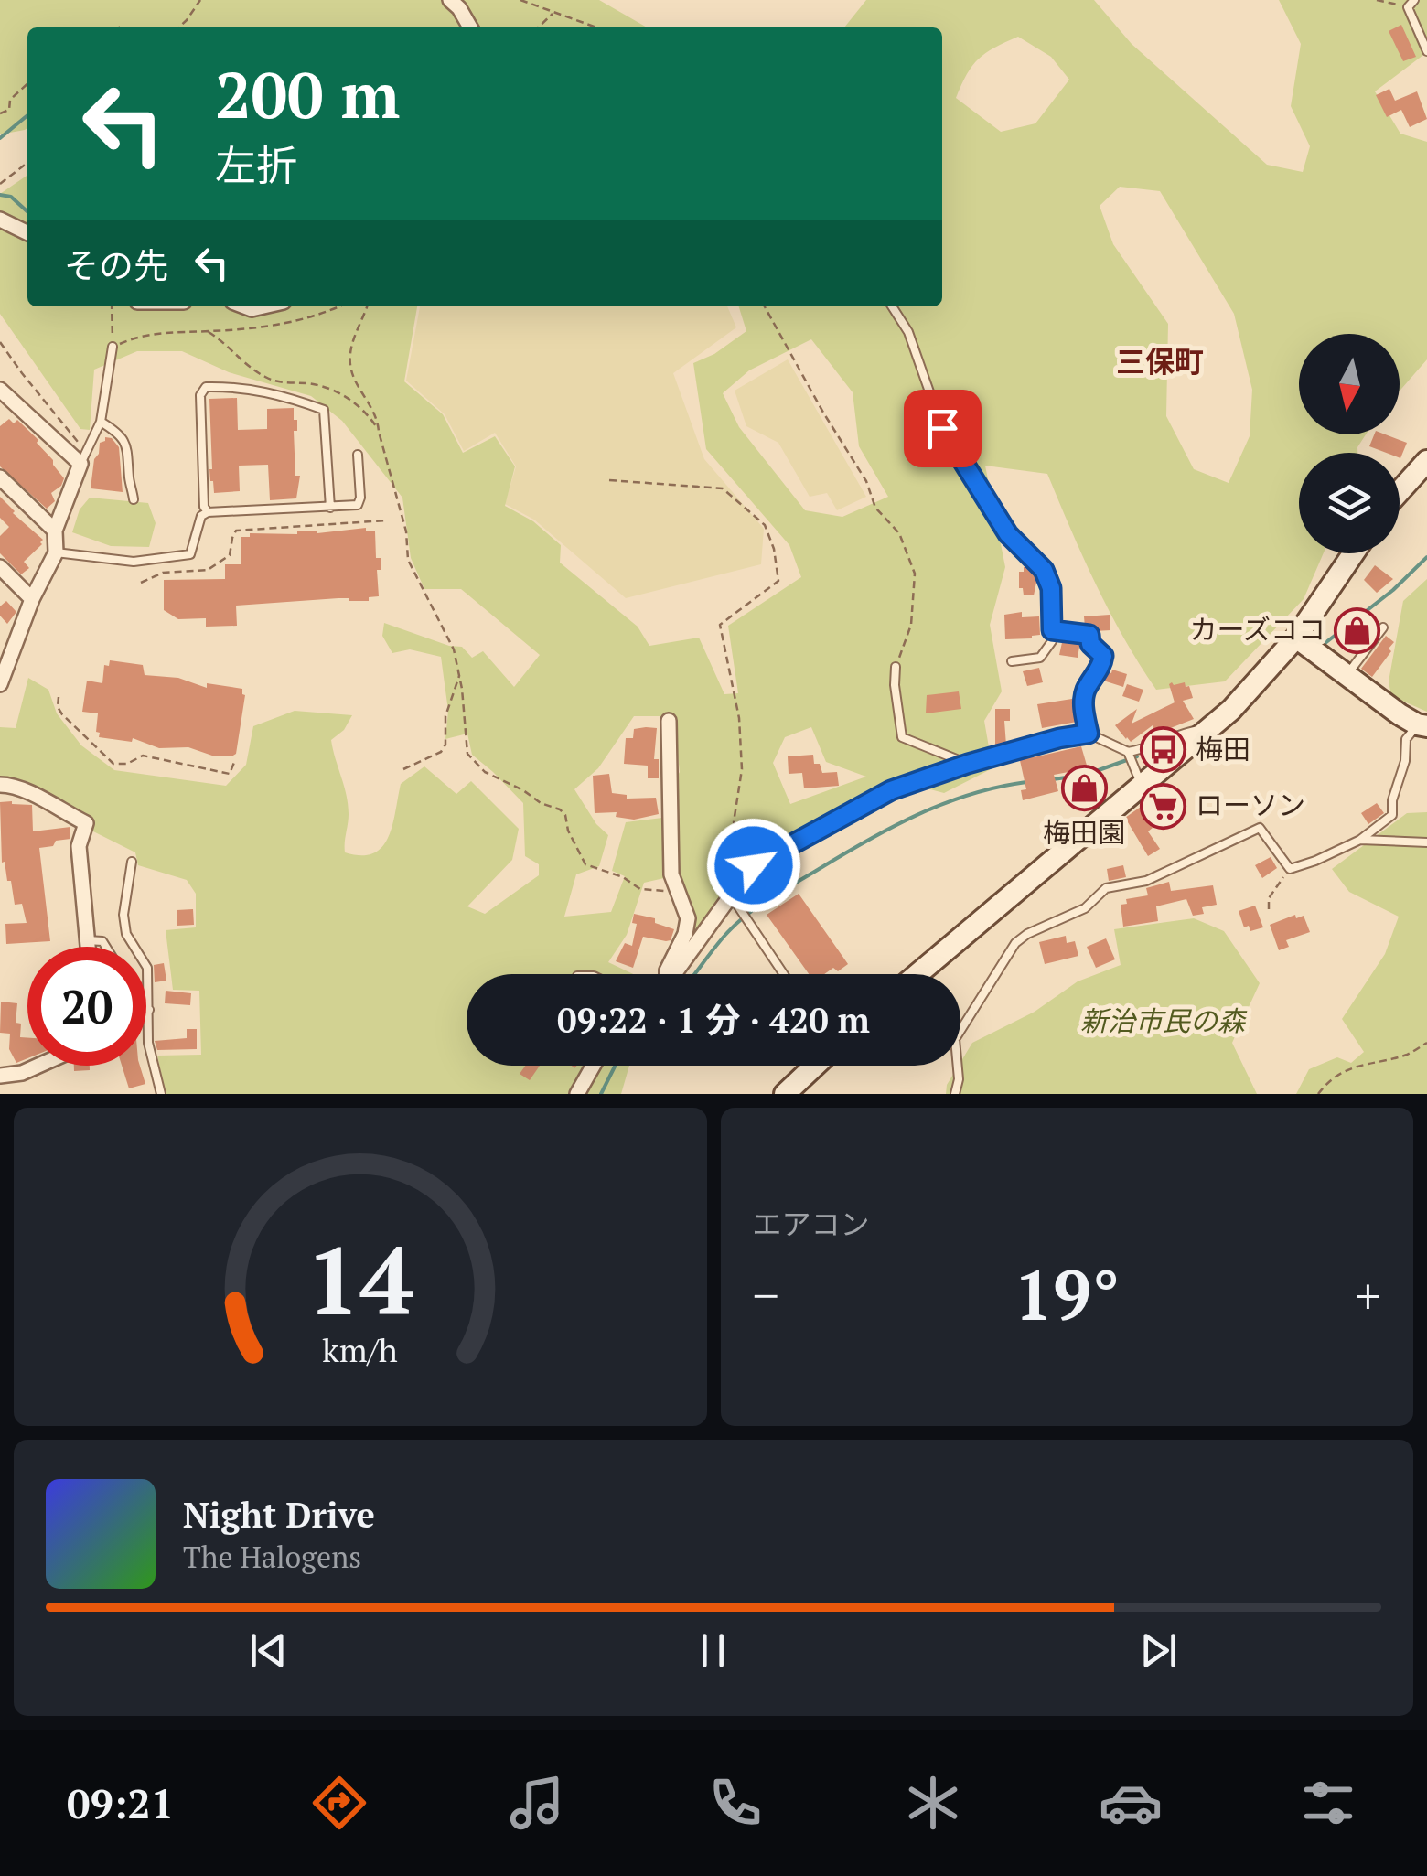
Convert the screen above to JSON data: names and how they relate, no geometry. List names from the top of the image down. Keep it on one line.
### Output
{"districts":["三保町"],"parks":["新治市民の森"],"places":{"shop":["カーズココ","梅田園"],"bus stop":["梅田"],"supermarket":["ローソン"]},"north":"bottom","page":{"turn":["200 m","左折"],"then":"その先","limit":"20","trip":"09:22 · 1 分 · 420 m","tile":"エアコン","heat":["−","19°","+"],"song":["Night Drive","The Halogens"],"tabs":"09:21","gauge":["14","km/h"]}}
